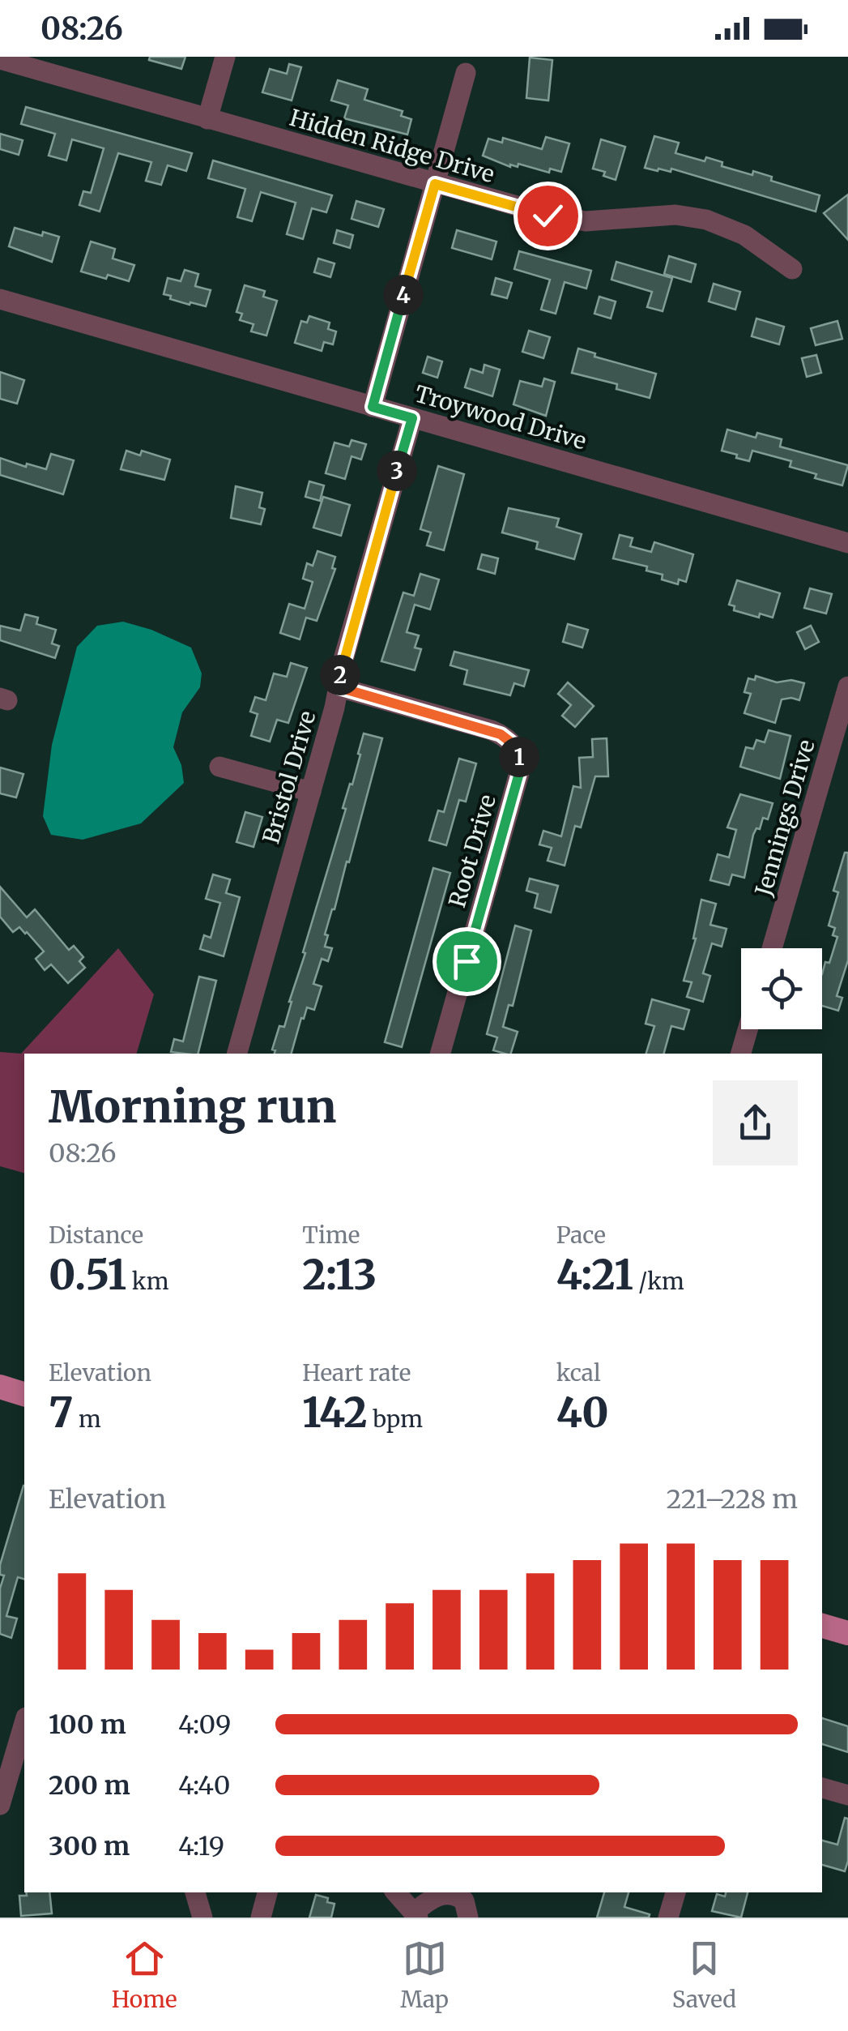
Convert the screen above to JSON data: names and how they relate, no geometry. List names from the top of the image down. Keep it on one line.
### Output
{"streets":{"street":["Hidden Ridge Drive","Troywood Drive","Bristol Drive","Jennings Drive","Root Drive"]},"crossings":[["Troywood Drive","Bristol Drive"],["Bristol Drive","Root Drive"]],"page":{"status":"08:26","pins":["4","3","2","1"],"heading":["Morning run","08:26"],"stats":[["Distance","0.51 km"],["Time","2:13"],["Pace","4:21 /km"],["Elevation","7 m"],["Heart rate","142 bpm"],["kcal","40"]],"chart":["Elevation","221–228 m"],"list":[{"name":"100 m","note":"4:09"},{"name":"200 m","note":"4:40"},{"name":"300 m","note":"4:19"}],"tabs":["Home","Map","Saved"]}}
